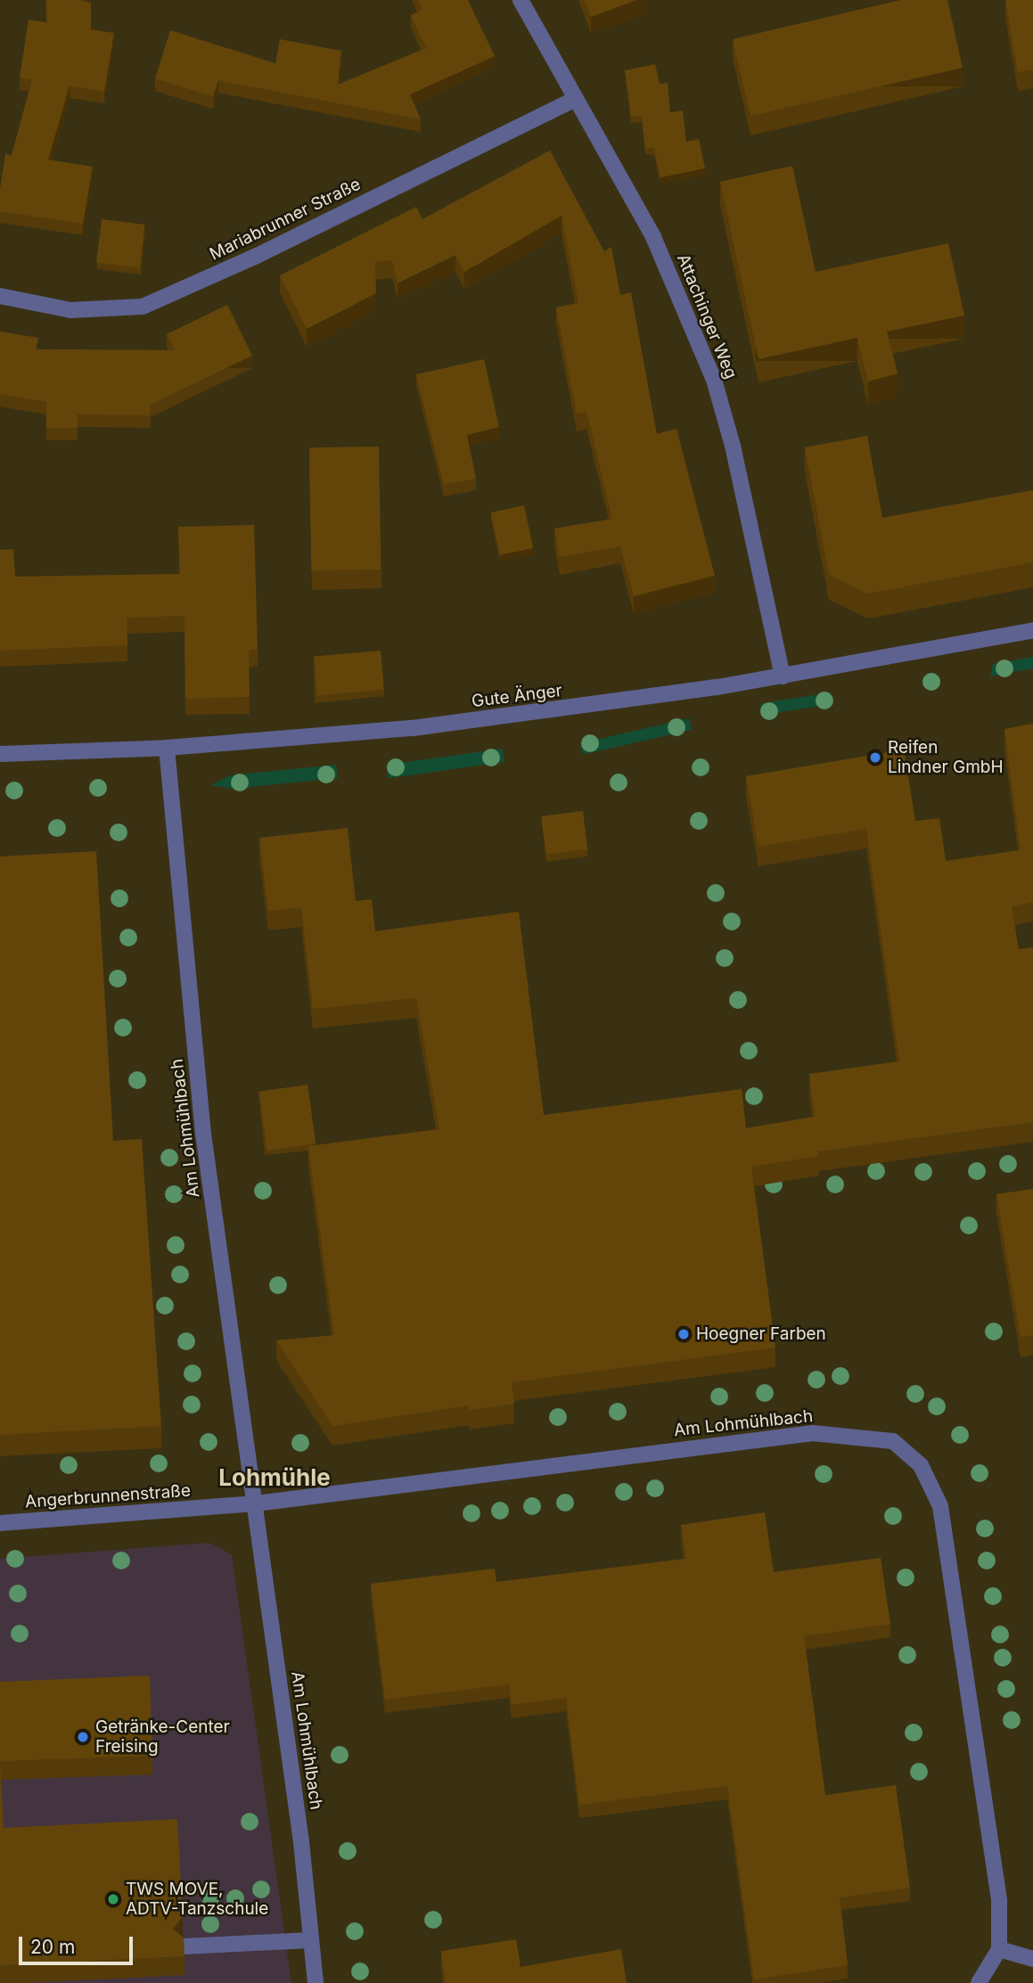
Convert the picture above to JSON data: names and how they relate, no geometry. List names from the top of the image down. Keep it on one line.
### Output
{"streets":{"street":["Mariabrunner Straße","Attachinger Weg","Gute Änger","Am Lohmühlbach","Angerbrunnenstraße"]},"crossings":[["Mariabrunner Straße","Attachinger Weg"],["Attachinger Weg","Gute Änger"],["Gute Änger","Am Lohmühlbach"],["Am Lohmühlbach","Angerbrunnenstraße"]],"districts":["Lohmühle"],"places":["Reifen Lindner GmbH","Hoegner Farben","Getränke-Center Freising","TWS MOVE, ADTV-Tanzschule"],"scale_bar":"20 m"}
